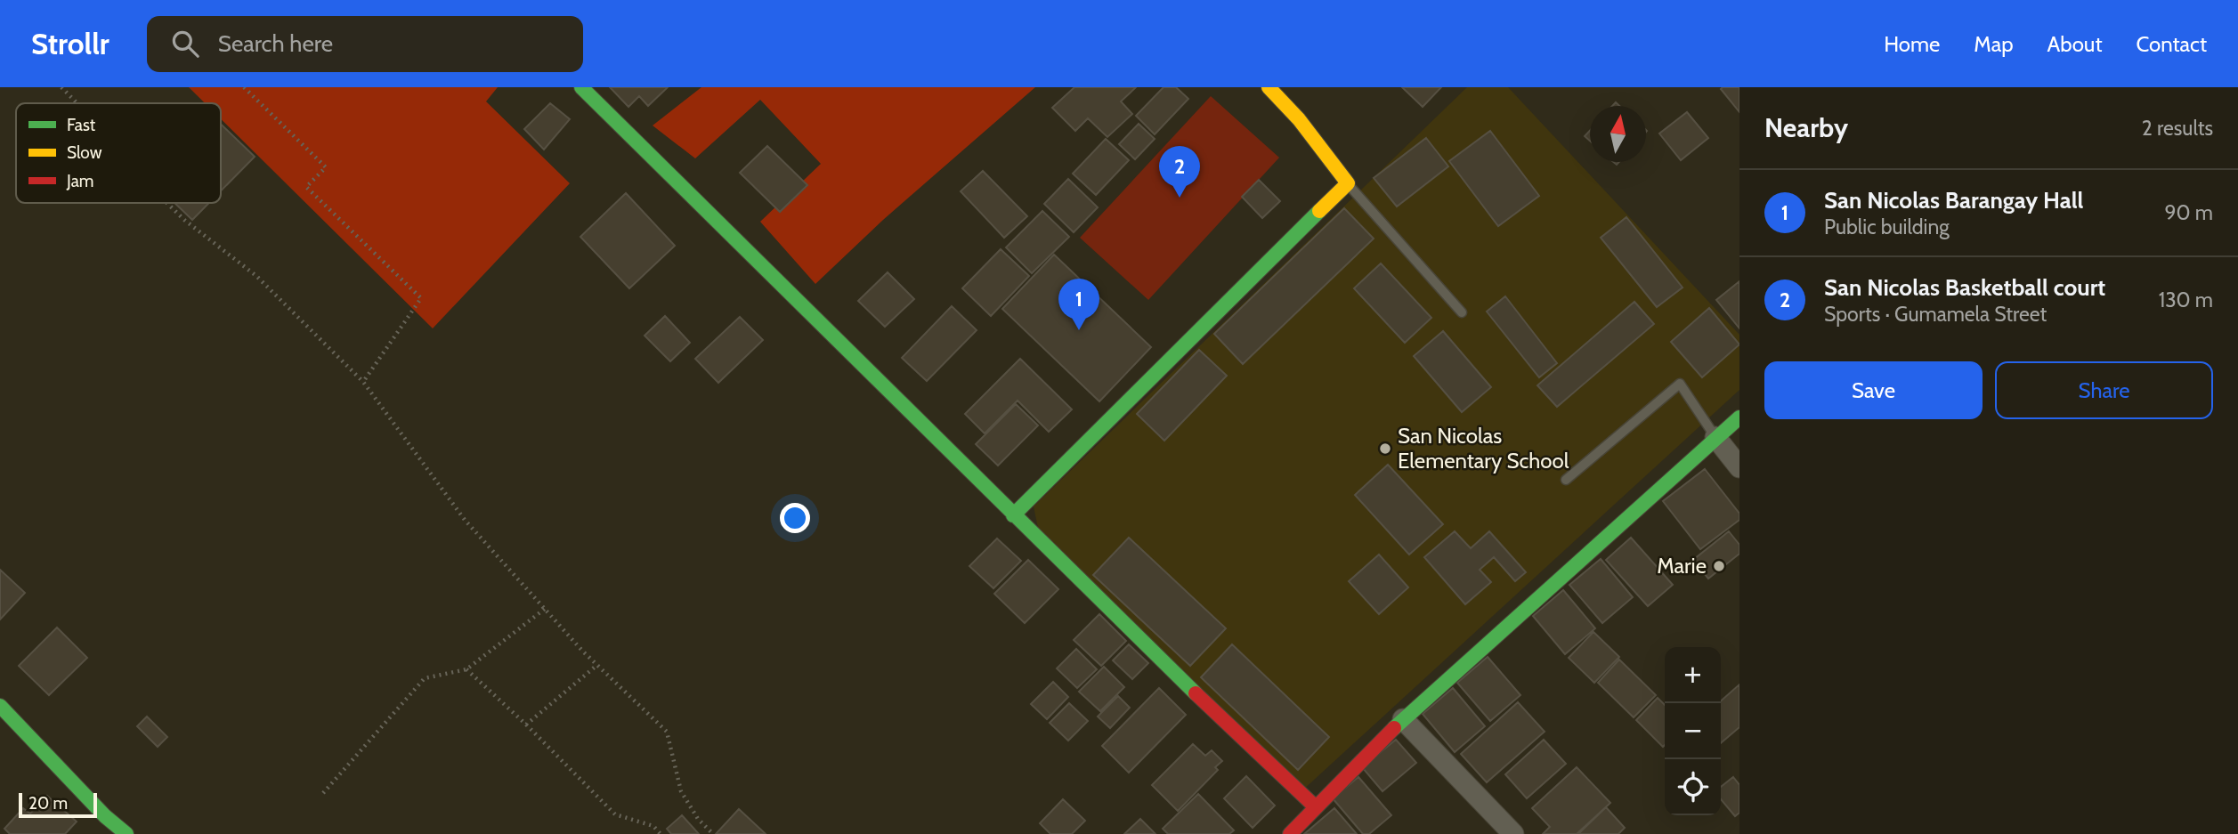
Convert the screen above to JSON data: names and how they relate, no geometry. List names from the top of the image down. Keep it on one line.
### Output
{"places":["San Nicolas Elementary School","Marie"],"legend":["Fast","Slow","Jam"],"scale_bar":"20 m","north":"top","page":{"header":"Strollr","search":"Search here","nav":["Home","Map","About","Contact"],"heading":["Nearby","2 results"],"pins":["2","1"],"list":[{"mark":"1","name":"San Nicolas Barangay Hall","note":"Public building","value":"90 m"},{"mark":"2","name":"San Nicolas Basketball court","note":"Sports · Gumamela Street","value":"130 m"}],"buttons":["Save","Share"],"map_buttons":["+","−"],"scale":"20 m"}}
